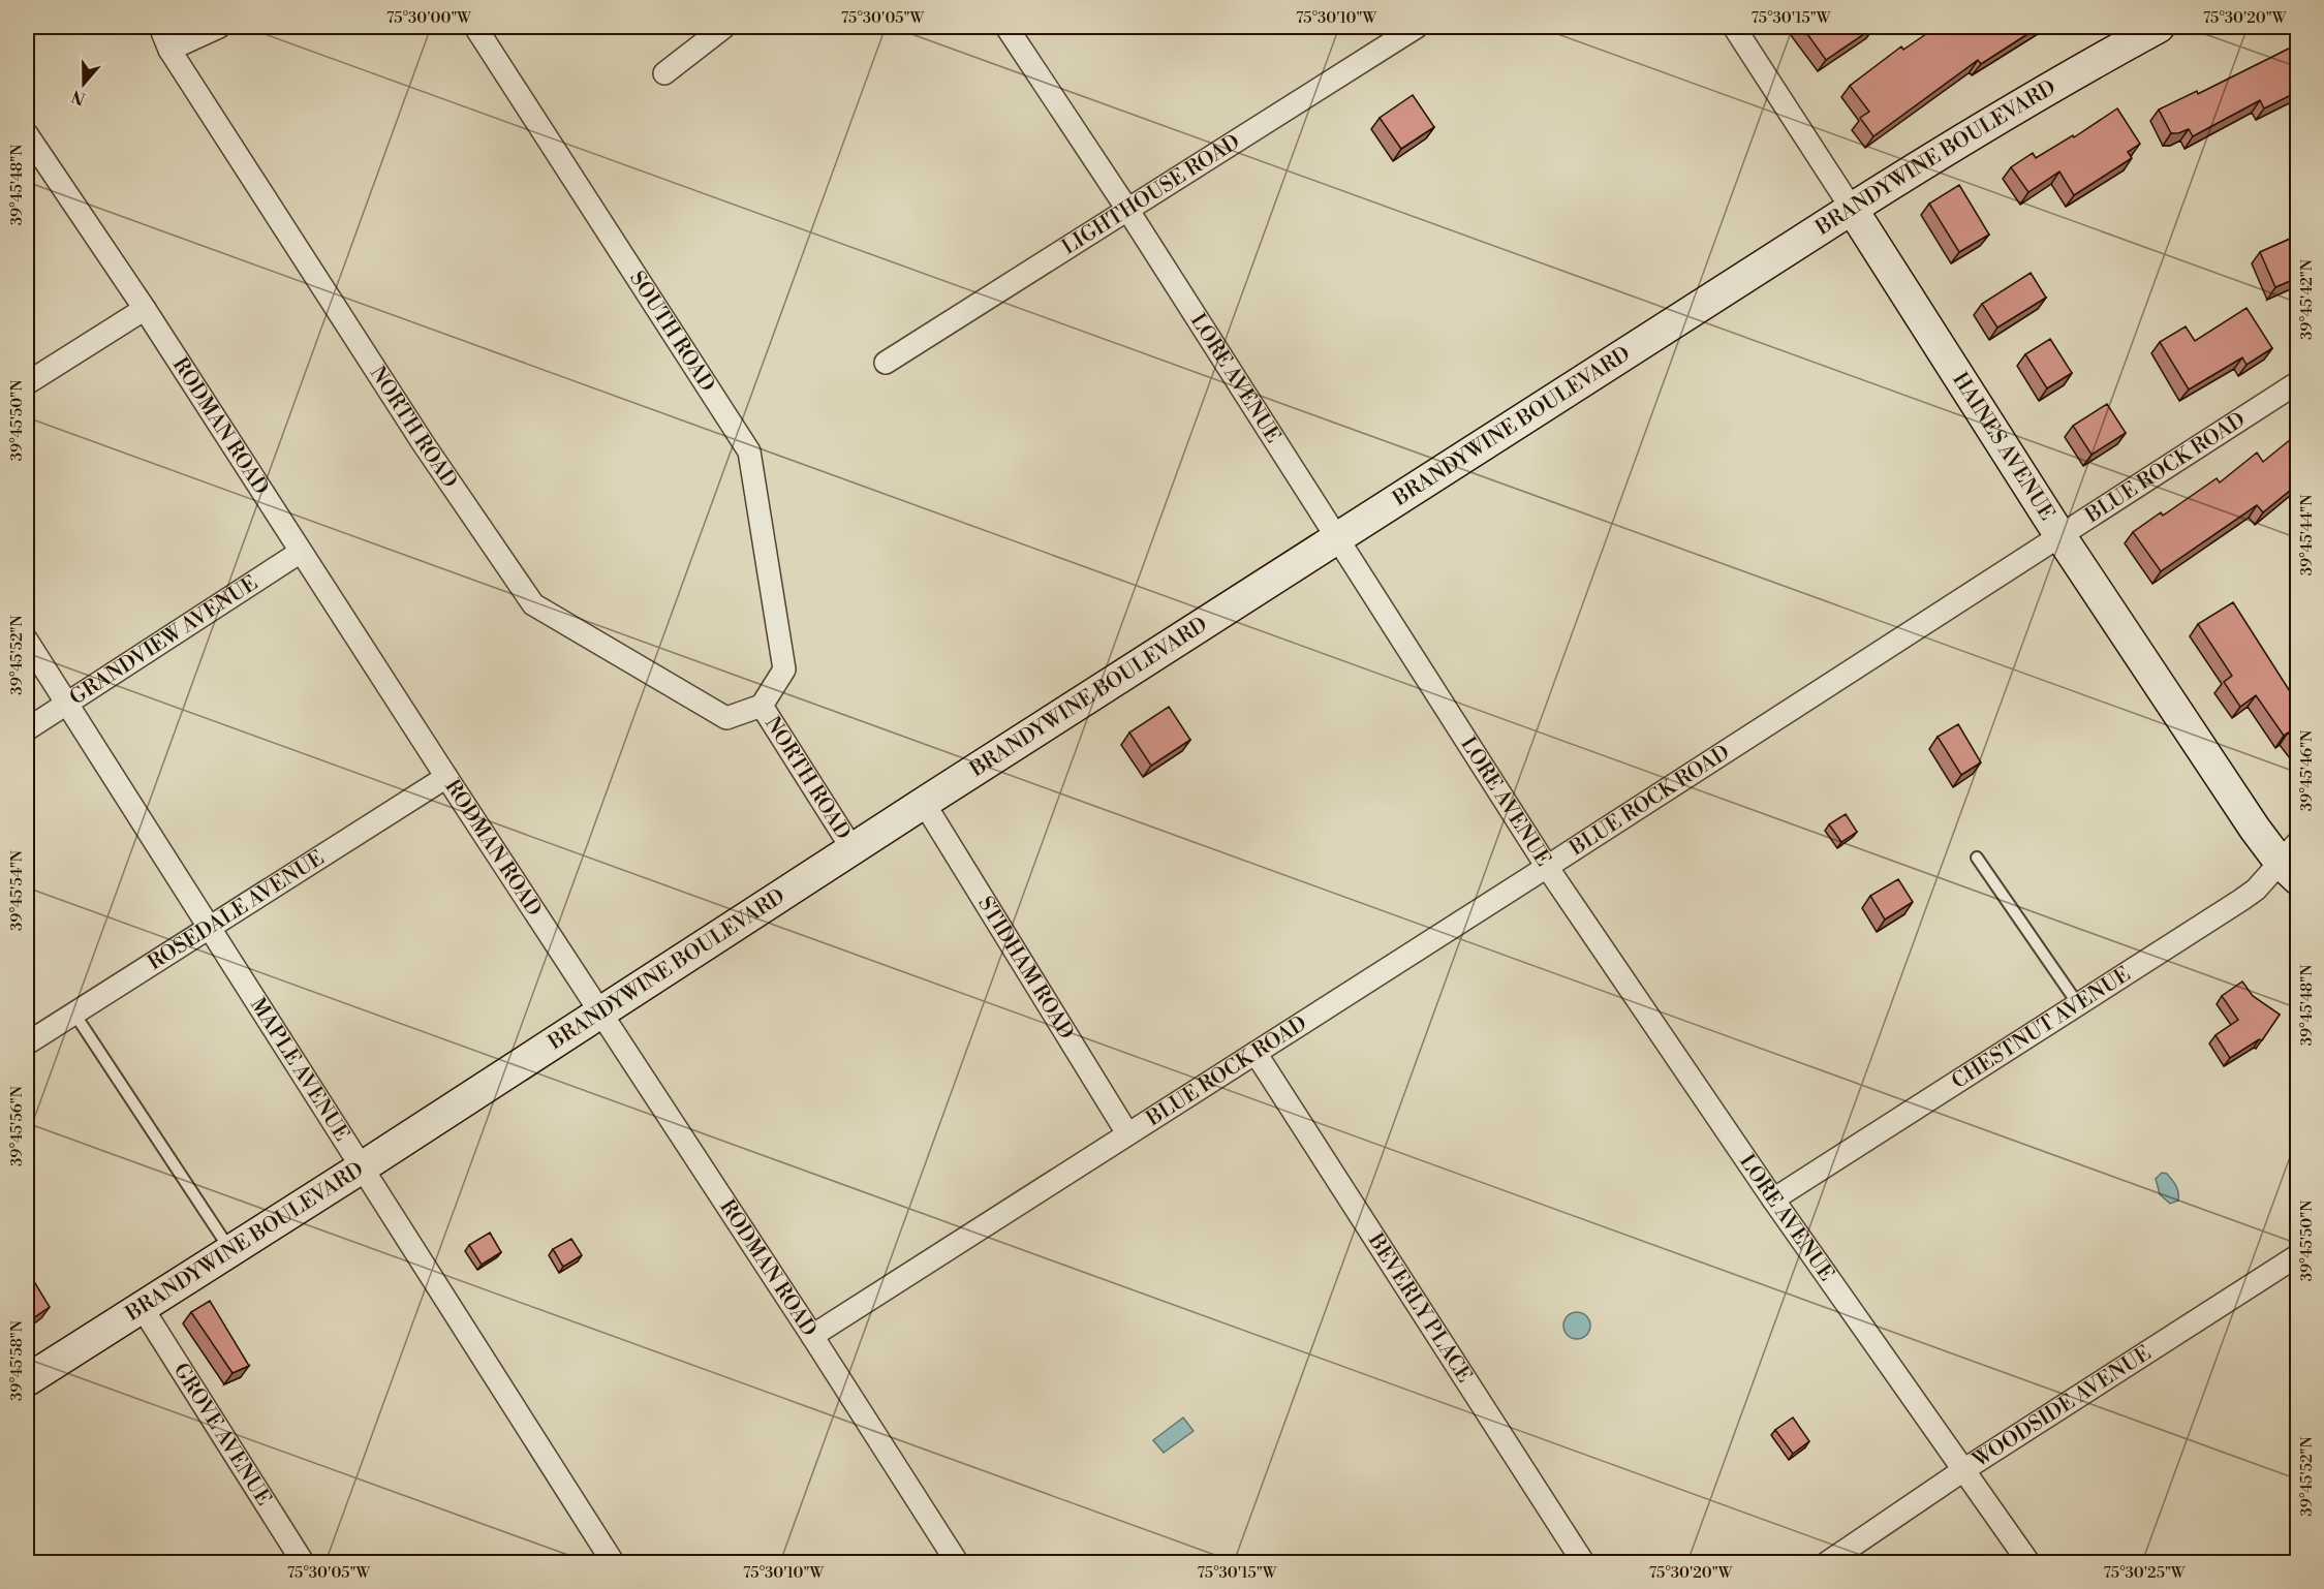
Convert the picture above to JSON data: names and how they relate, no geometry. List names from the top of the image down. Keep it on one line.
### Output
{"streets":{"street":["BRANDYWINE BOULEVARD","LIGHTHOUSE ROAD","SOUTH ROAD","LORE AVENUE","RODMAN ROAD","NORTH ROAD","HAINES AVENUE","BLUE ROCK ROAD","GRANDVIEW AVENUE","ROSEDALE AVENUE","STIDHAM ROAD","CHESTNUT AVENUE","MAPLE AVENUE","BEVERLY PLACE","WOODSIDE AVENUE","GROVE AVENUE"]},"crossings":[["BRANDYWINE BOULEVARD","LORE AVENUE"],["BRANDYWINE BOULEVARD","RODMAN ROAD"],["BRANDYWINE BOULEVARD","NORTH ROAD"],["BRANDYWINE BOULEVARD","HAINES AVENUE"],["BRANDYWINE BOULEVARD","STIDHAM ROAD"],["BRANDYWINE BOULEVARD","MAPLE AVENUE"],["BRANDYWINE BOULEVARD","GROVE AVENUE"],["LIGHTHOUSE ROAD","LORE AVENUE"],["SOUTH ROAD","NORTH ROAD"],["LORE AVENUE","BLUE ROCK ROAD"],["LORE AVENUE","CHESTNUT AVENUE"],["LORE AVENUE","WOODSIDE AVENUE"],["RODMAN ROAD","BLUE ROCK ROAD"],["RODMAN ROAD","GRANDVIEW AVENUE"],["RODMAN ROAD","ROSEDALE AVENUE"],["HAINES AVENUE","BLUE ROCK ROAD"],["HAINES AVENUE","CHESTNUT AVENUE"],["BLUE ROCK ROAD","STIDHAM ROAD"],["BLUE ROCK ROAD","BEVERLY PLACE"],["GRANDVIEW AVENUE","MAPLE AVENUE"],["ROSEDALE AVENUE","MAPLE AVENUE"]],"north":"bottom","coordinates":["75°30'00\"W","75°30'05\"W","75°30'10\"W","75°30'15\"W","75°30'20\"W","39°45'48\"N","39°45'42\"N","39°45'50\"N","39°45'44\"N","39°45'52\"N","39°45'46\"N","39°45'54\"N","39°45'56\"N","39°45'58\"N","75°30'25\"W"]}
